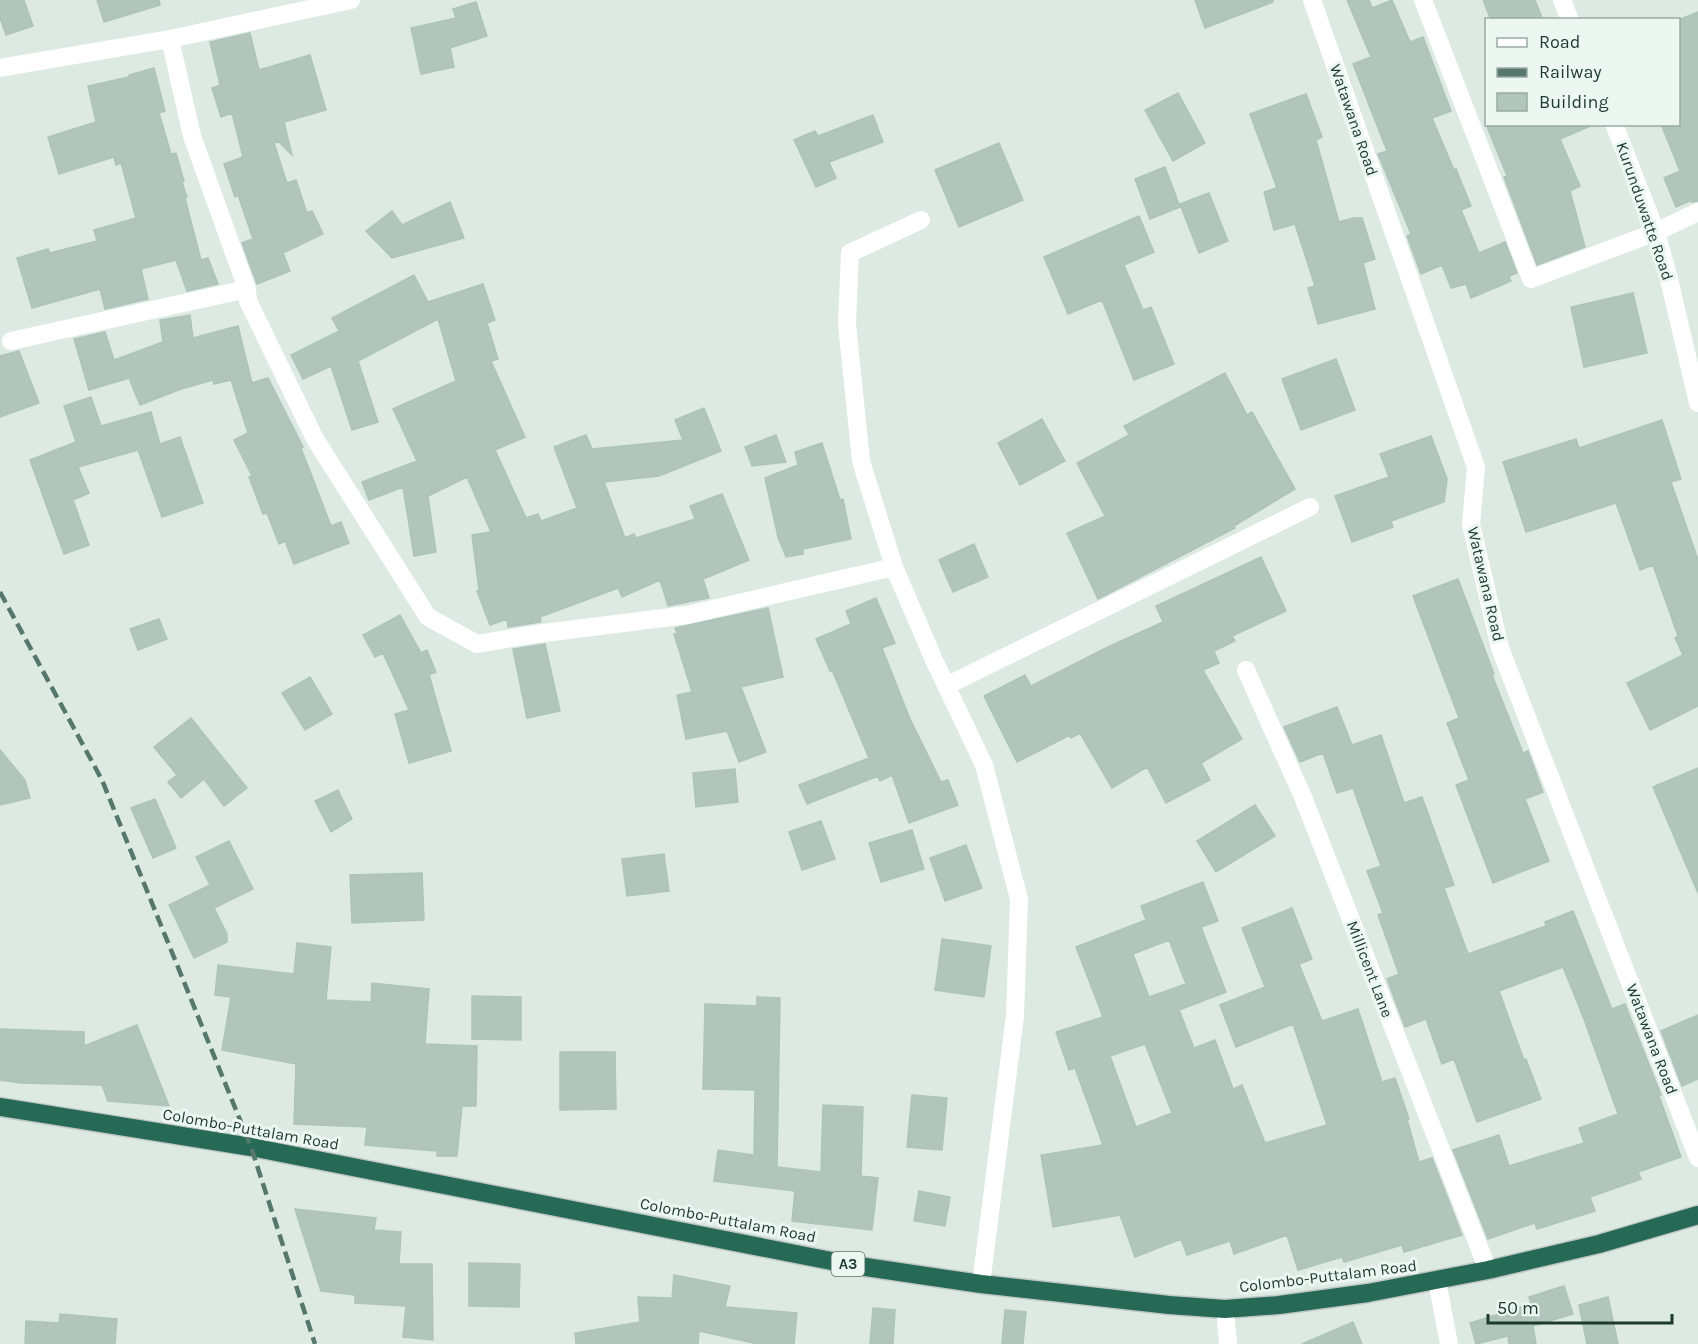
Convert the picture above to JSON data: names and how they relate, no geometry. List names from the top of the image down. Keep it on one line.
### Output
{"streets":{"highway":["Colombo-Puttalam Road","A3"],"street":["Watawana Road","Kurunduwatte Road","Millicent Lane"]},"crossings":[["Millicent Lane","Colombo-Puttalam Road"]],"legend":["Road","Railway","Building"],"scale_bar":"50 m"}
